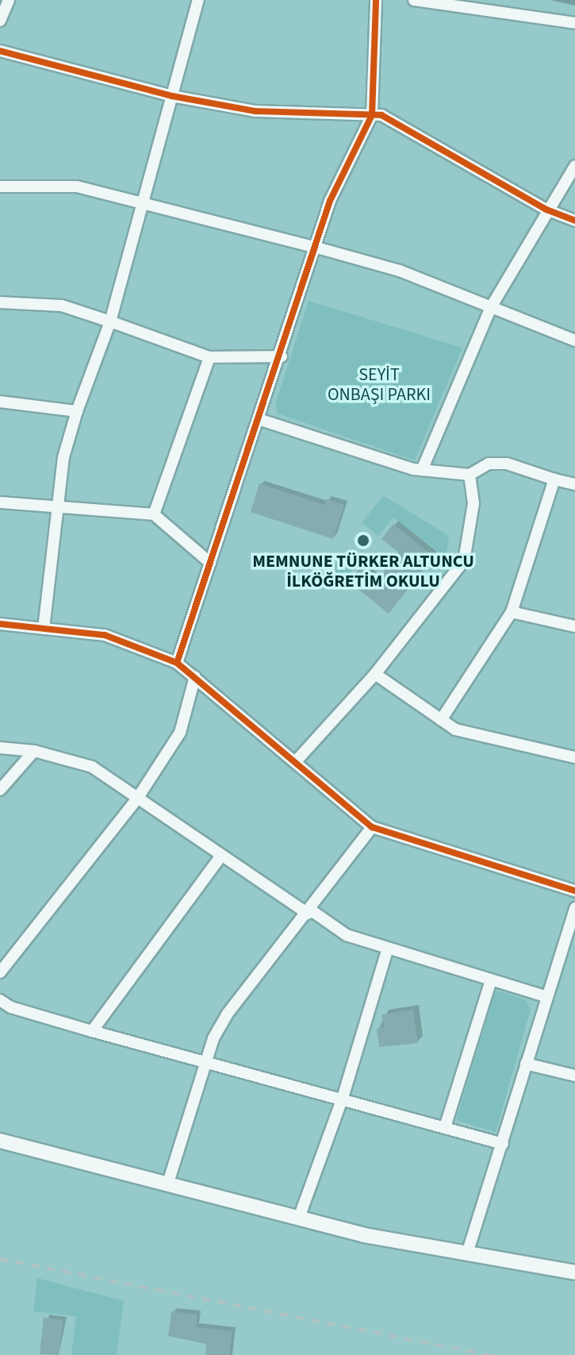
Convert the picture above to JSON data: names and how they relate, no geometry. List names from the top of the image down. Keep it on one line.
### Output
{"parks":["SEYİT ONBAŞI PARKI"],"places":["MEMNUNE TÜRKER ALTUNCU İLKÖĞRETİM OKULU"]}
